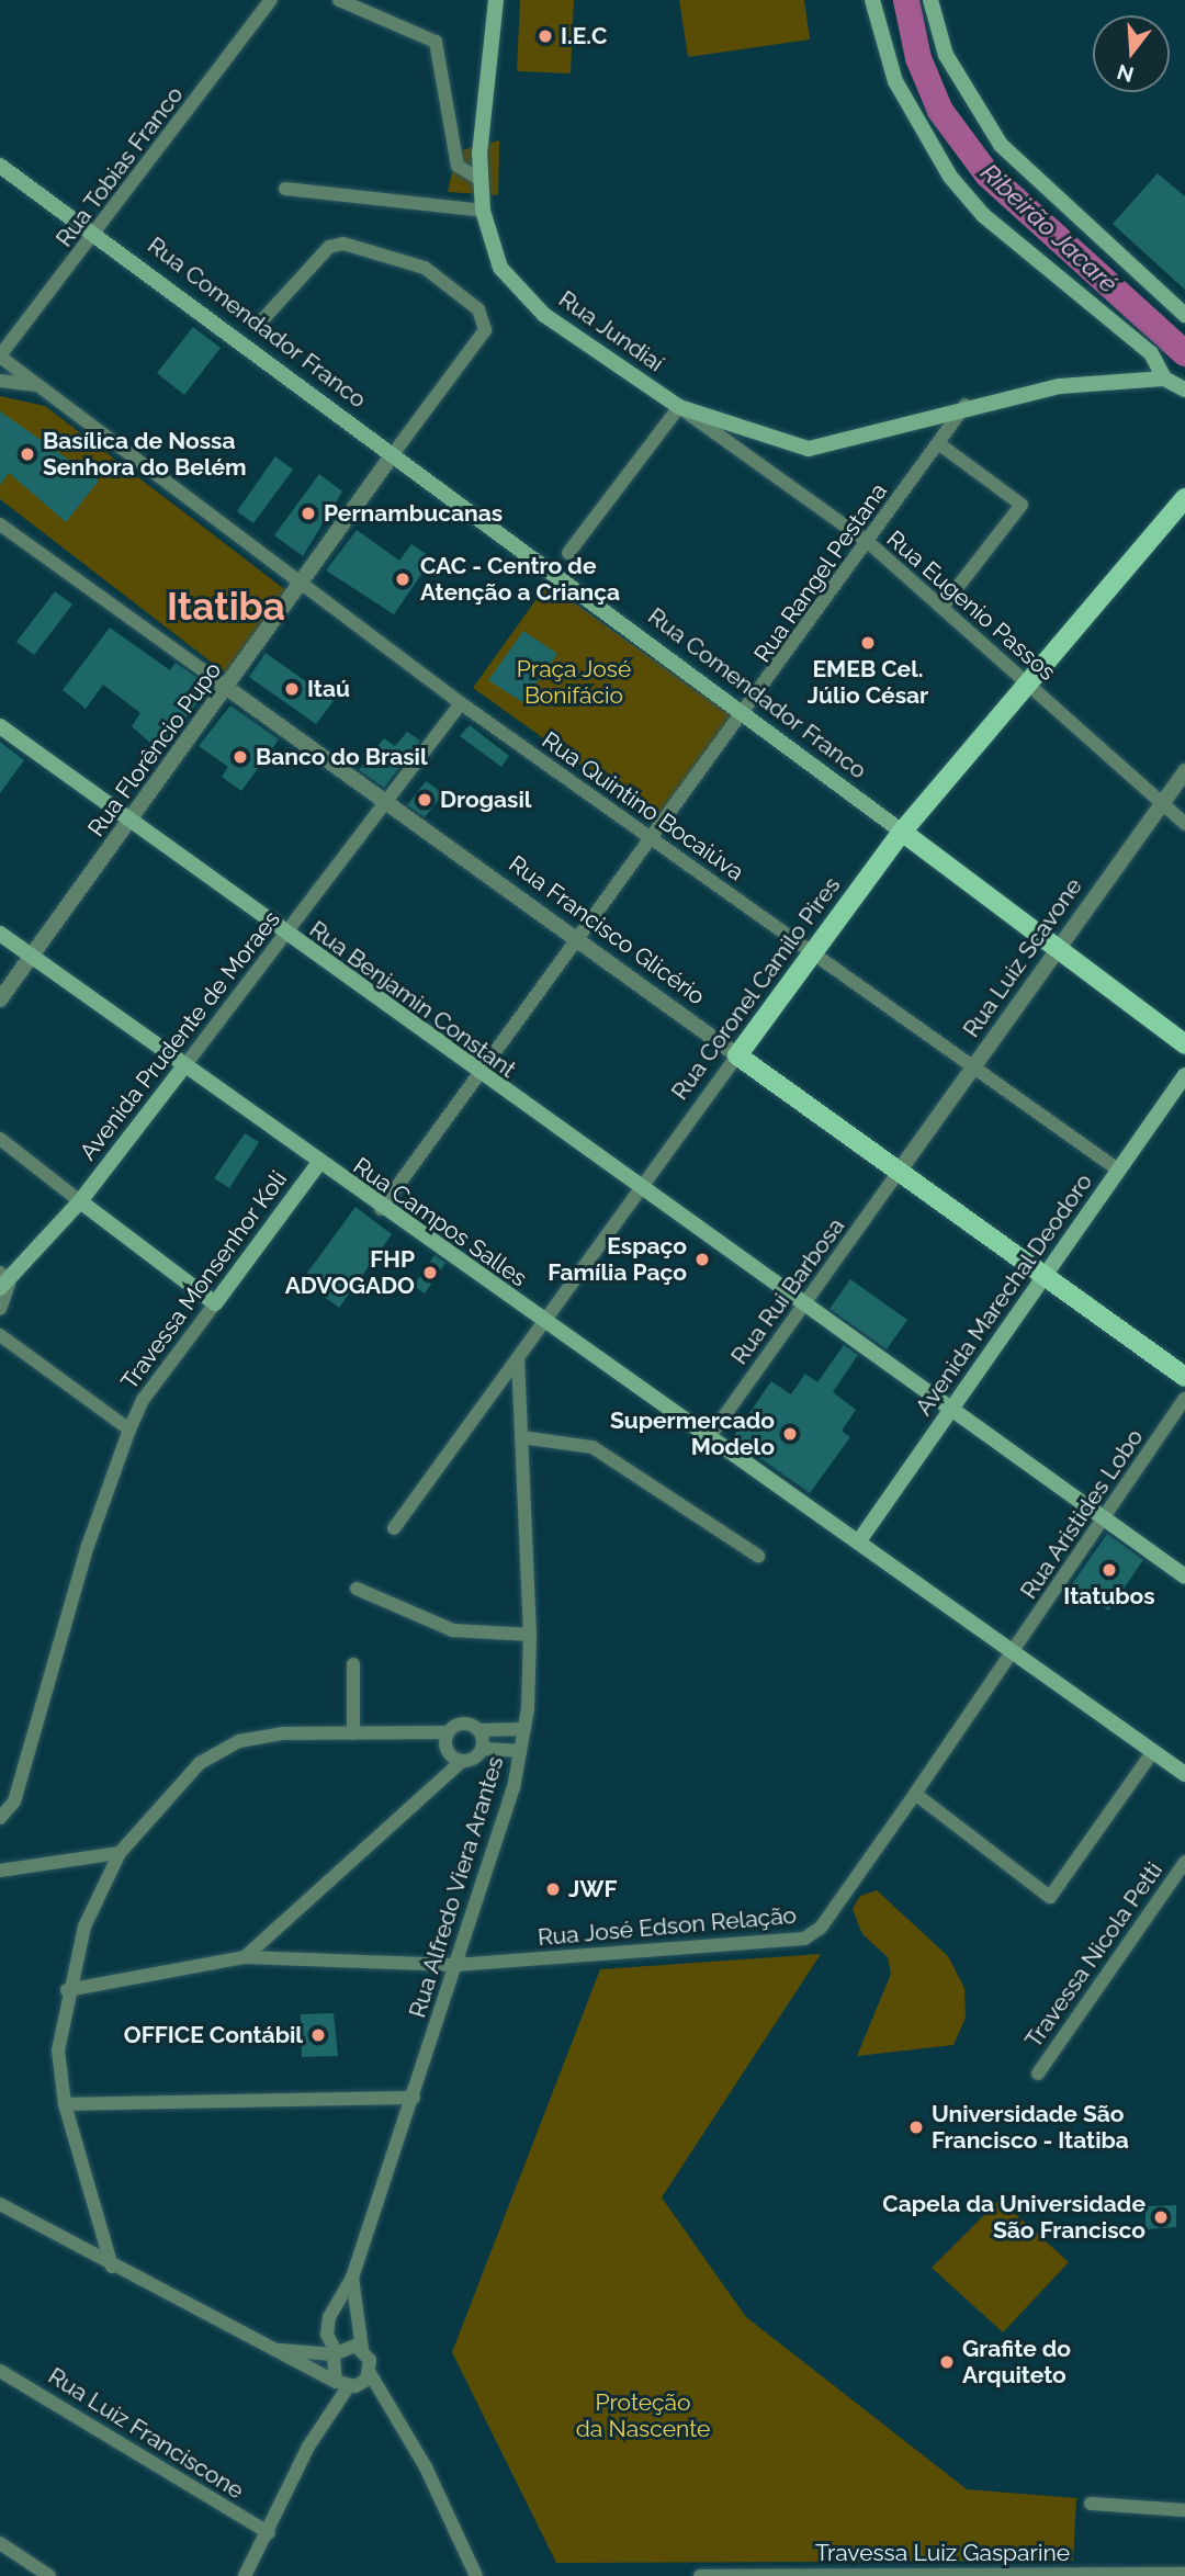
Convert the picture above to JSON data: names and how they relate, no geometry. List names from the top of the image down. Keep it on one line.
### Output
{"streets":{"main road":["Rua Comendador Franco","Rua Jundiaí","Rua Francisco Glicério","Rua Coronel Camilo Pires","Rua Benjamin Constant","Avenida Prudente de Moraes","Rua Campos Salles","Travessa Monsenhor Koli","Avenida Marechal Deodoro"],"street":["Rua Tobias Franco","Rua Rangel Pestana","Rua Eugenio Passos","Rua Florêncio Pupo","Rua Quintino Bocaiúva","Rua Luiz Scavone","Rua Rui Barbosa","Rua Aristides Lobo","Rua Alfredo Viera Arantes","Rua José Edson Relação","Travessa Nicola Petti","Rua Luiz Franciscone","Travessa Luiz Gasparine"]},"crossings":[["Rua Tobias Franco","Rua Comendador Franco"],["Rua Tobias Franco","Rua Quintino Bocaiúva"],["Rua Comendador Franco","Rua Rangel Pestana"],["Rua Comendador Franco","Rua Florêncio Pupo"],["Rua Comendador Franco","Rua Luiz Scavone"],["Rua Comendador Franco","Rua Coronel Camilo Pires"],["Rua Jundiaí","Rua Rangel Pestana"],["Rua Jundiaí","Rua Eugenio Passos"],["Rua Rangel Pestana","Rua Eugenio Passos"],["Rua Rangel Pestana","Rua Quintino Bocaiúva"],["Rua Rangel Pestana","Rua Francisco Glicério"],["Rua Rangel Pestana","Rua Benjamin Constant"],["Rua Rangel Pestana","Rua Campos Salles"],["Rua Eugenio Passos","Rua Luiz Scavone"],["Rua Eugenio Passos","Rua Coronel Camilo Pires"],["Rua Florêncio Pupo","Rua Quintino Bocaiúva"],["Rua Florêncio Pupo","Rua Francisco Glicério"],["Rua Florêncio Pupo","Rua Benjamin Constant"],["Rua Florêncio Pupo","Rua Campos Salles"],["Rua Quintino Bocaiúva","Rua Luiz Scavone"],["Rua Quintino Bocaiúva","Rua Coronel Camilo Pires"],["Rua Quintino Bocaiúva","Avenida Prudente de Moraes"],["Rua Quintino Bocaiúva","Avenida Marechal Deodoro"],["Rua Francisco Glicério","Rua Luiz Scavone"],["Rua Francisco Glicério","Rua Coronel Camilo Pires"],["Rua Francisco Glicério","Avenida Prudente de Moraes"],["Rua Francisco Glicério","Rua Rui Barbosa"],["Rua Francisco Glicério","Avenida Marechal Deodoro"],["Rua Luiz Scavone","Rua Rui Barbosa"],["Rua Coronel Camilo Pires","Rua Benjamin Constant"],["Rua Coronel Camilo Pires","Rua Campos Salles"],["Rua Coronel Camilo Pires","Rua Alfredo Viera Arantes"],["Rua Benjamin Constant","Avenida Prudente de Moraes"],["Rua Benjamin Constant","Rua Rui Barbosa"],["Rua Benjamin Constant","Avenida Marechal Deodoro"],["Rua Benjamin Constant","Rua Aristides Lobo"],["Avenida Prudente de Moraes","Rua Campos Salles"],["Rua Campos Salles","Travessa Monsenhor Koli"],["Rua Campos Salles","Rua Rui Barbosa"],["Rua Campos Salles","Avenida Marechal Deodoro"],["Rua Campos Salles","Rua Aristides Lobo"],["Rua Campos Salles","Rua José Edson Relação"],["Rua Aristides Lobo","Rua José Edson Relação"],["Rua Alfredo Viera Arantes","Rua José Edson Relação"]],"districts":["Itatiba"],"water":["Ribeirão Jacaré"],"parks":["Praça José Bonifácio","Proteção da Nascente"],"places":["I.E.C","Basílica de Nossa Senhora do Belém","Pernambucanas","CAC - Centro de Atenção a Criança","EMEB Cel. Júlio César","Itaú","Banco do Brasil","Drogasil","Espaço Família Paço","FHP ADVOGADO","Supermercado Modelo","Itatubos","JWF","OFFICE Contábil","Universidade São Francisco - Itatiba","Capela da Universidade São Francisco","Grafite do Arquiteto"],"north":"bottom"}
